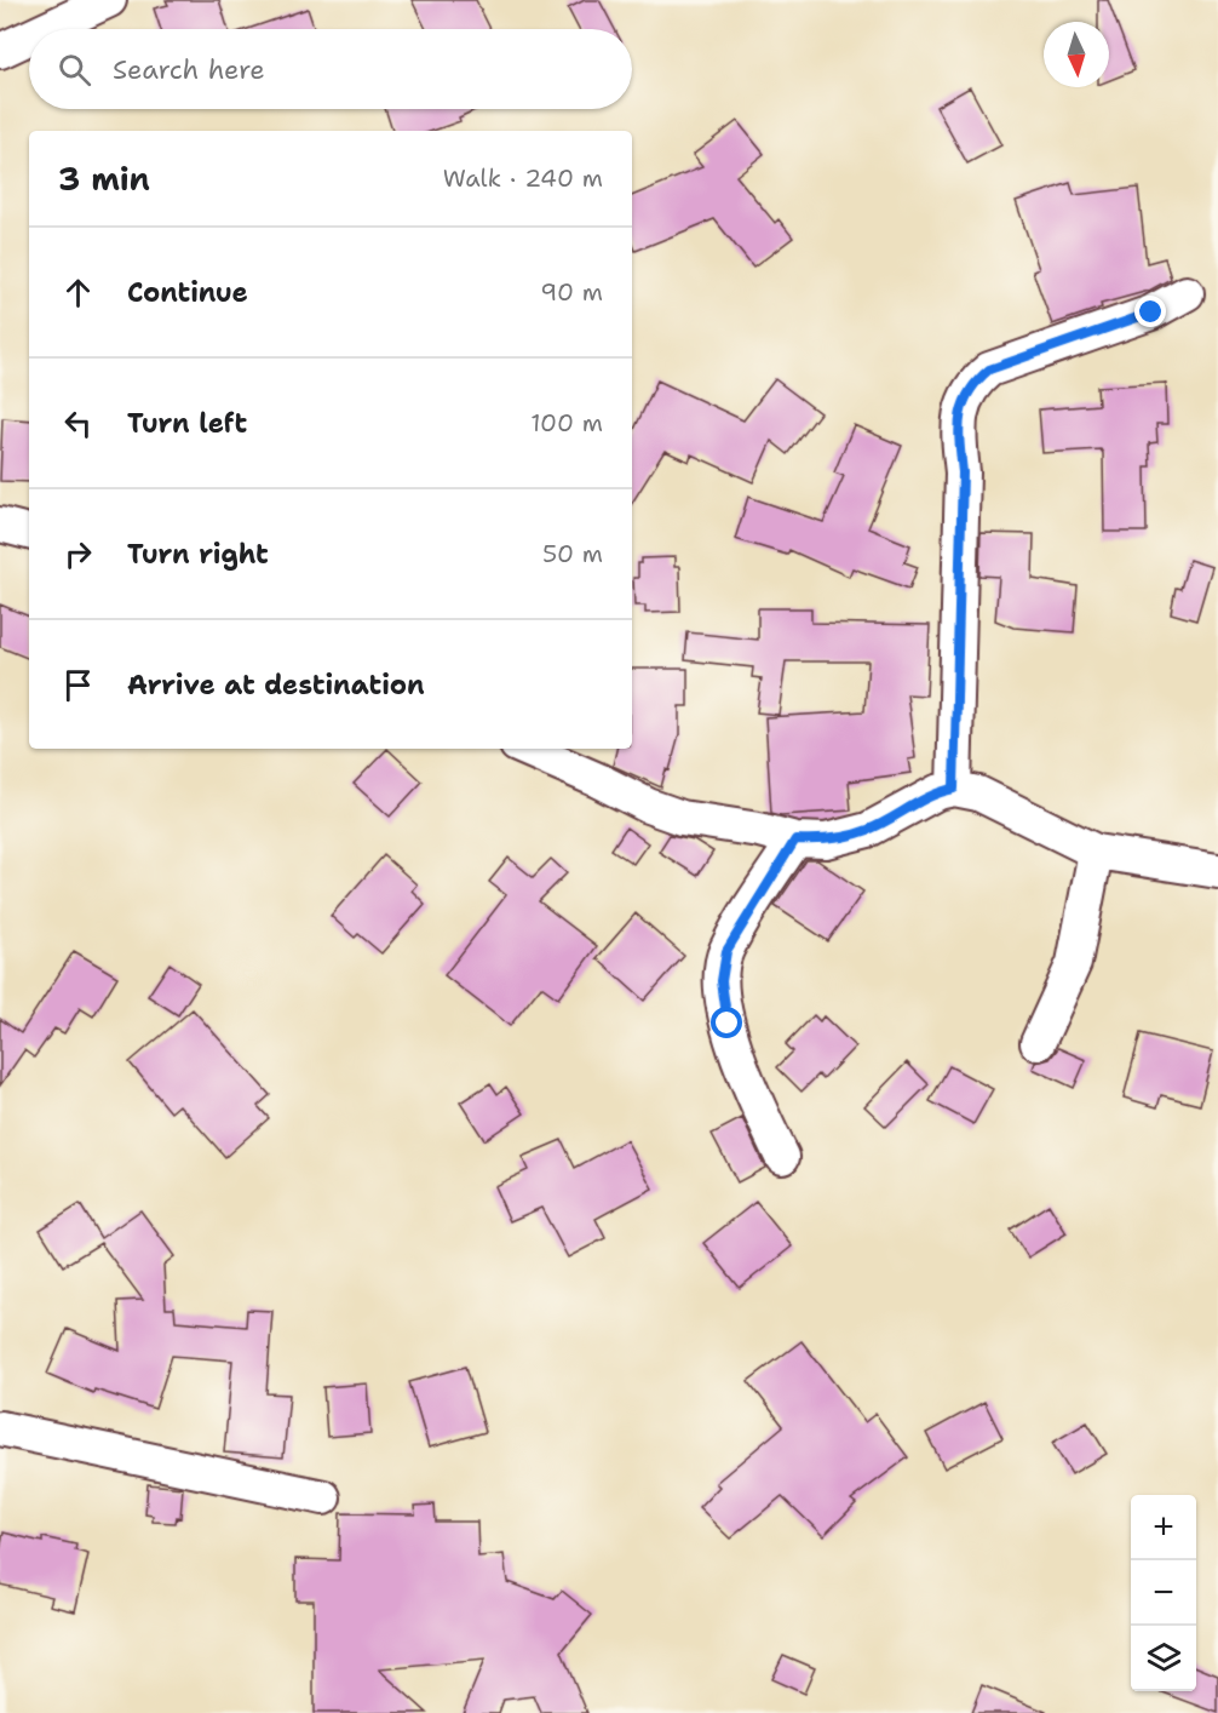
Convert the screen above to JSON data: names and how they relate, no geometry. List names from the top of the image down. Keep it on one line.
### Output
{"north":"bottom","page":{"search":"Search here","heading":["3 min","Walk · 240 m"],"list":[["Continue","90 m"],["Turn left","100 m"],["Turn right","50 m"],"Arrive at destination"],"map_buttons":["+","−"]}}
